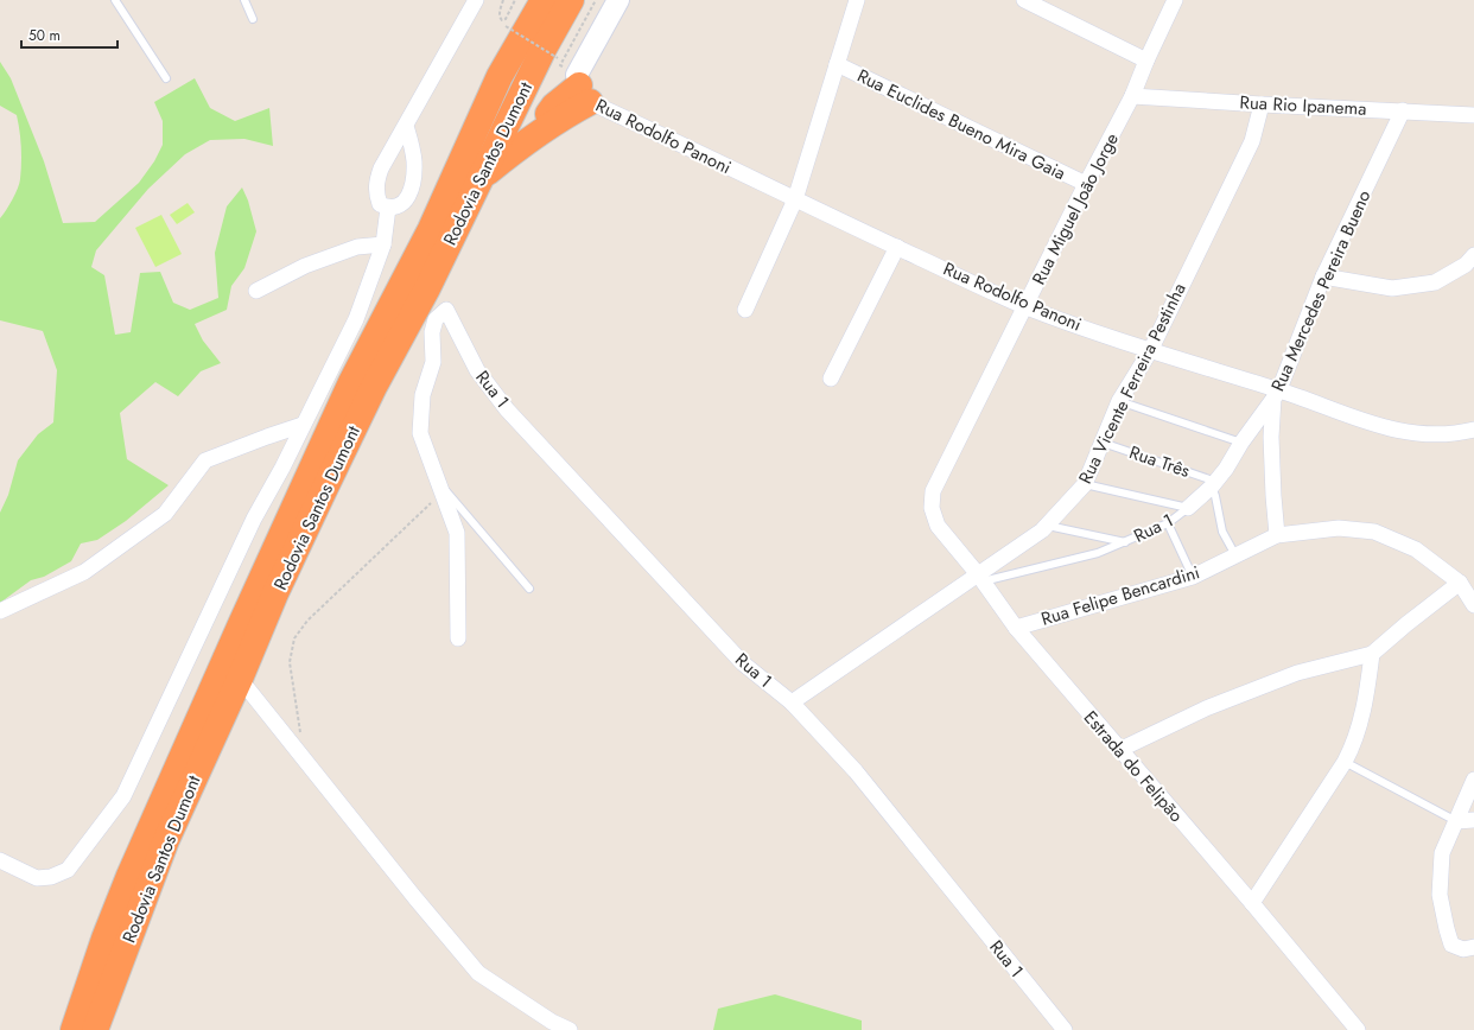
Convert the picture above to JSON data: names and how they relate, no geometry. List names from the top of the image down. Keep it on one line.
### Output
{"streets":{"highway":["Rodovia Santos Dumont"],"street":["Rua Rio Ipanema","Rua Euclides Bueno Mira Gaia","Rua Rodolfo Panoni","Rua Miguel João Jorge","Rua Mercedes Pereira Bueno","Rua Vicente Ferreira Pestinha","Rua 1","Rua Felipe Bencardini","Estrada do Felipão"],"lane":["Rua Três"]},"crossings":[["Rua Rio Ipanema","Rua Miguel João Jorge"],["Rua Rio Ipanema","Rua Mercedes Pereira Bueno"],["Rua Rio Ipanema","Rua Vicente Ferreira Pestinha"],["Rua Euclides Bueno Mira Gaia","Rua Miguel João Jorge"],["Rua Rodolfo Panoni","Rua Miguel João Jorge"],["Rua Rodolfo Panoni","Rua Mercedes Pereira Bueno"],["Rua Rodolfo Panoni","Rua Vicente Ferreira Pestinha"],["Rua Rodolfo Panoni","Rua 1"],["Rua Miguel João Jorge","Estrada do Felipão"],["Rua Mercedes Pereira Bueno","Rua 1"],["Rua Mercedes Pereira Bueno","Rua Felipe Bencardini"],["Rua Vicente Ferreira Pestinha","Rua 1"],["Rua Vicente Ferreira Pestinha","Rua Três"],["Rua Vicente Ferreira Pestinha","Estrada do Felipão"],["Rua 1","Rua Três"],["Rua 1","Estrada do Felipão"],["Rua Felipe Bencardini","Estrada do Felipão"]],"scale_bar":"50 m"}
